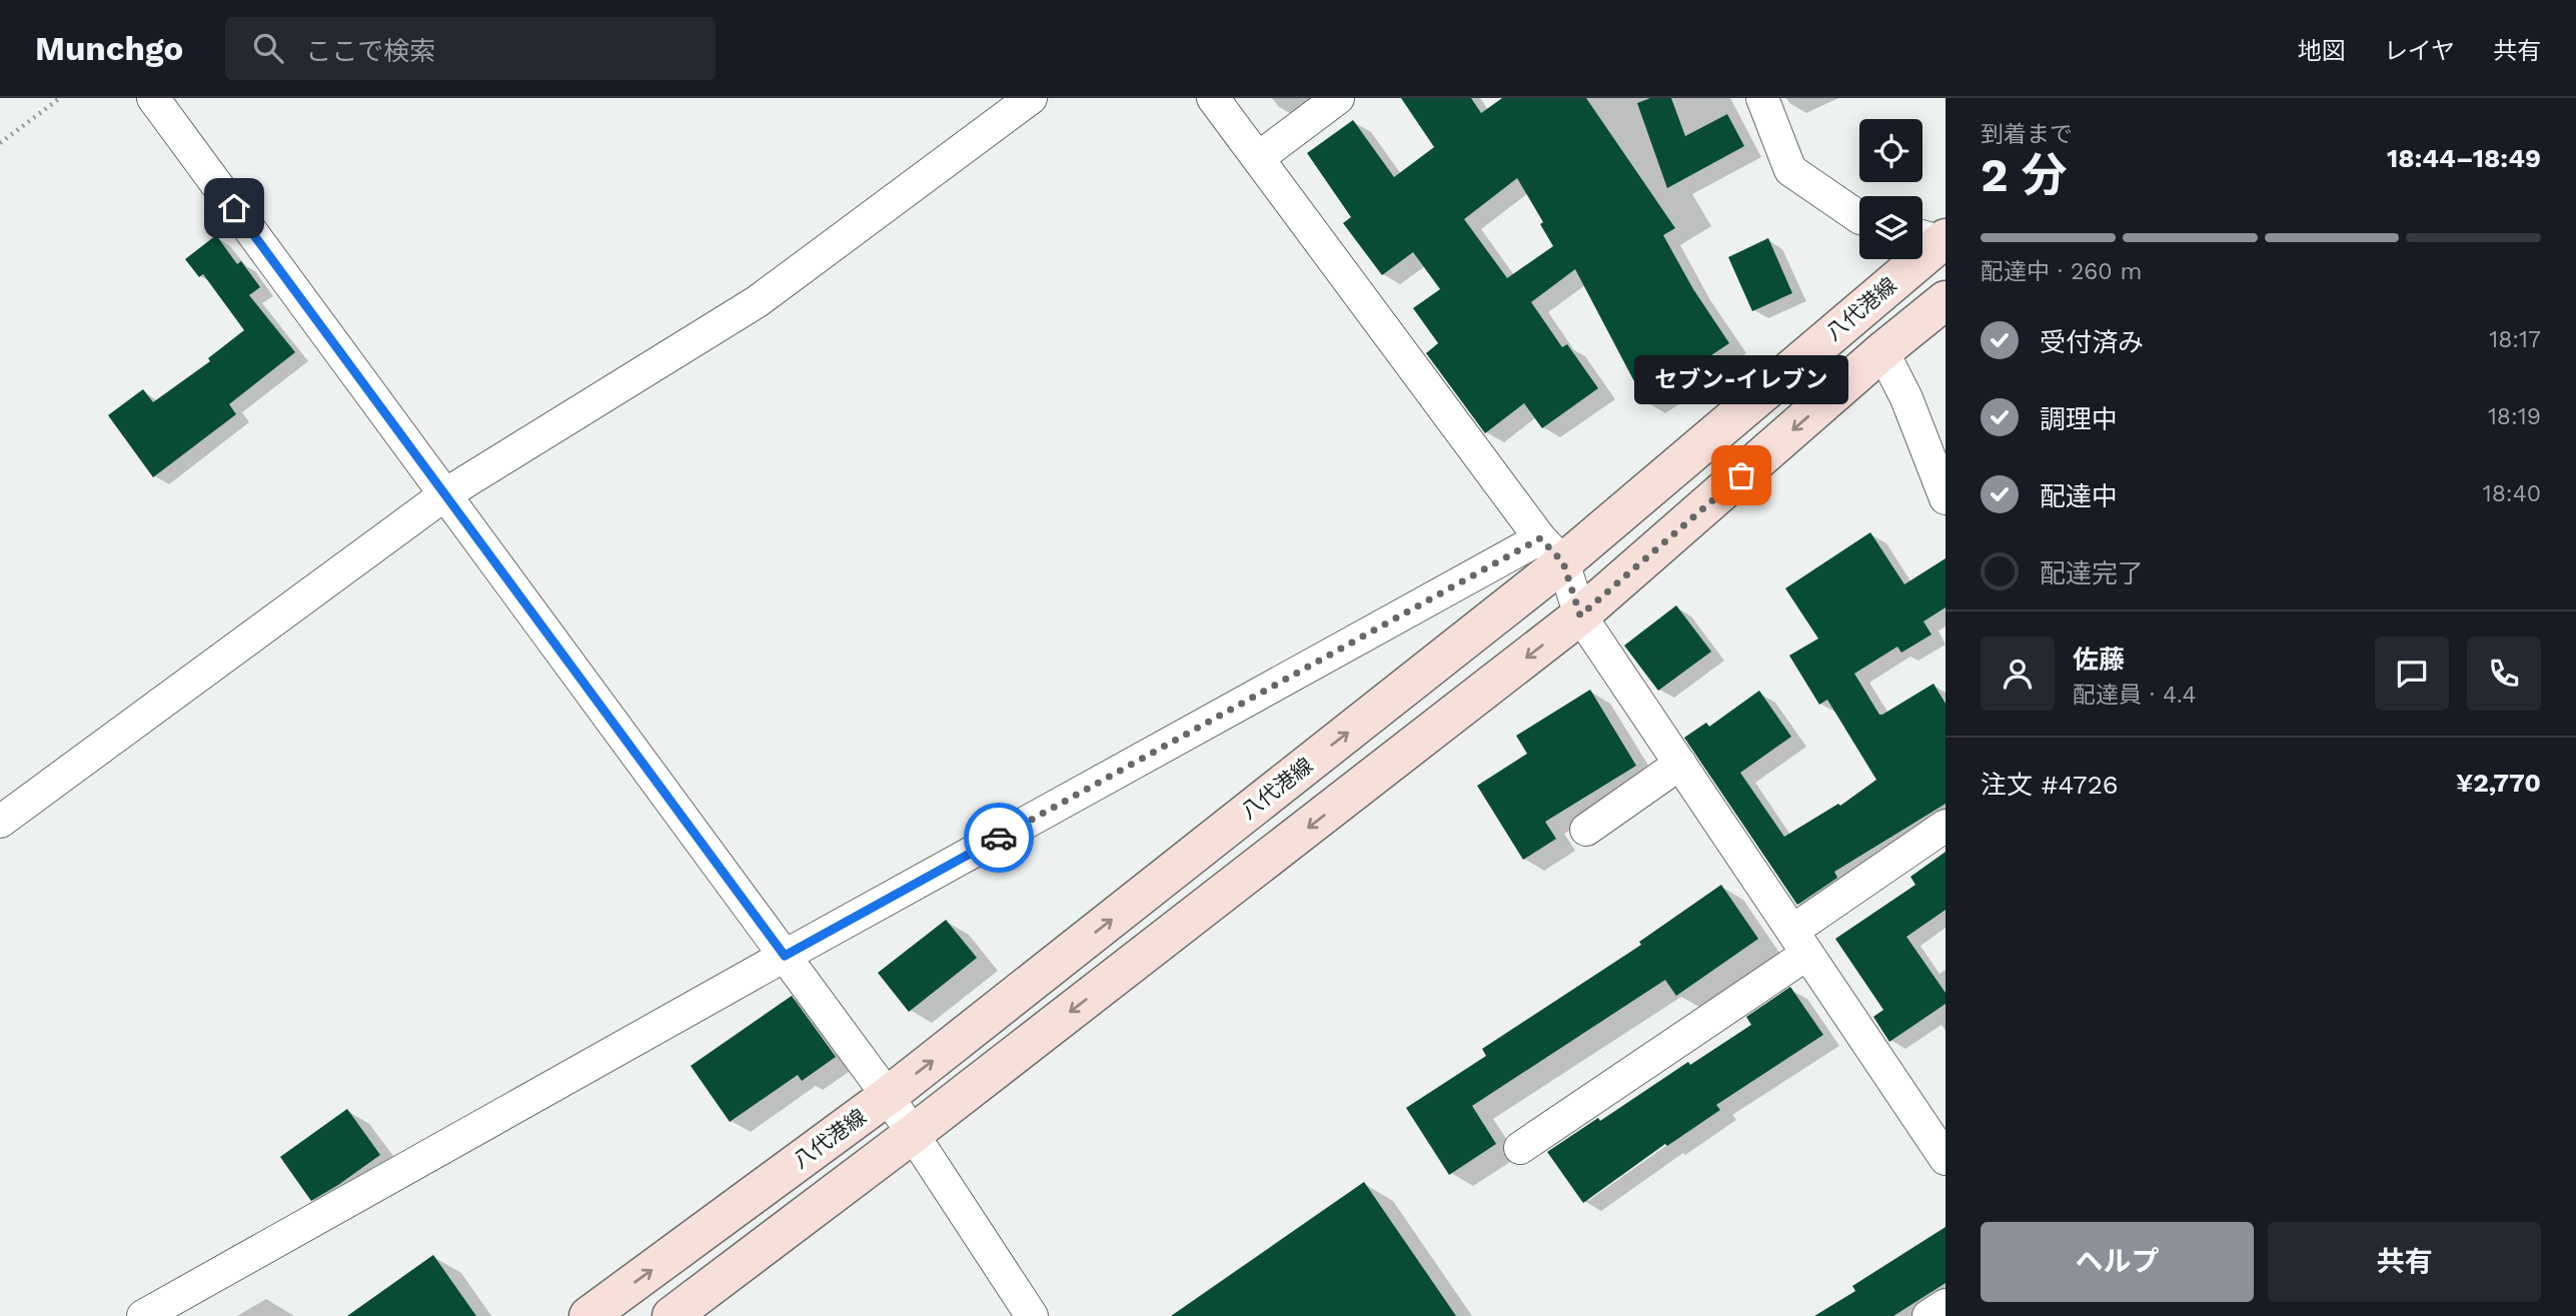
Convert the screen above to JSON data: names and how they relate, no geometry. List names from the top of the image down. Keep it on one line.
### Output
{"streets":{"main road":["八代港線"]},"places":["セブン-イレブン"],"page":{"header":"Munchgo","search":"ここで検索","nav":["地図","レイヤ","共有"],"heading":["2 分","到着まで","18:44–18:49"],"panel":["佐藤","配達員 · 4.4","注文 #4726","¥2,770"],"bar":"配達中 · 260 m","list":[["受付済み","18:17"],["調理中","18:19"],["配達中","18:40"],"配達完了"],"bubble":"セブン-イレブン","buttons":["ヘルプ","共有"]}}
